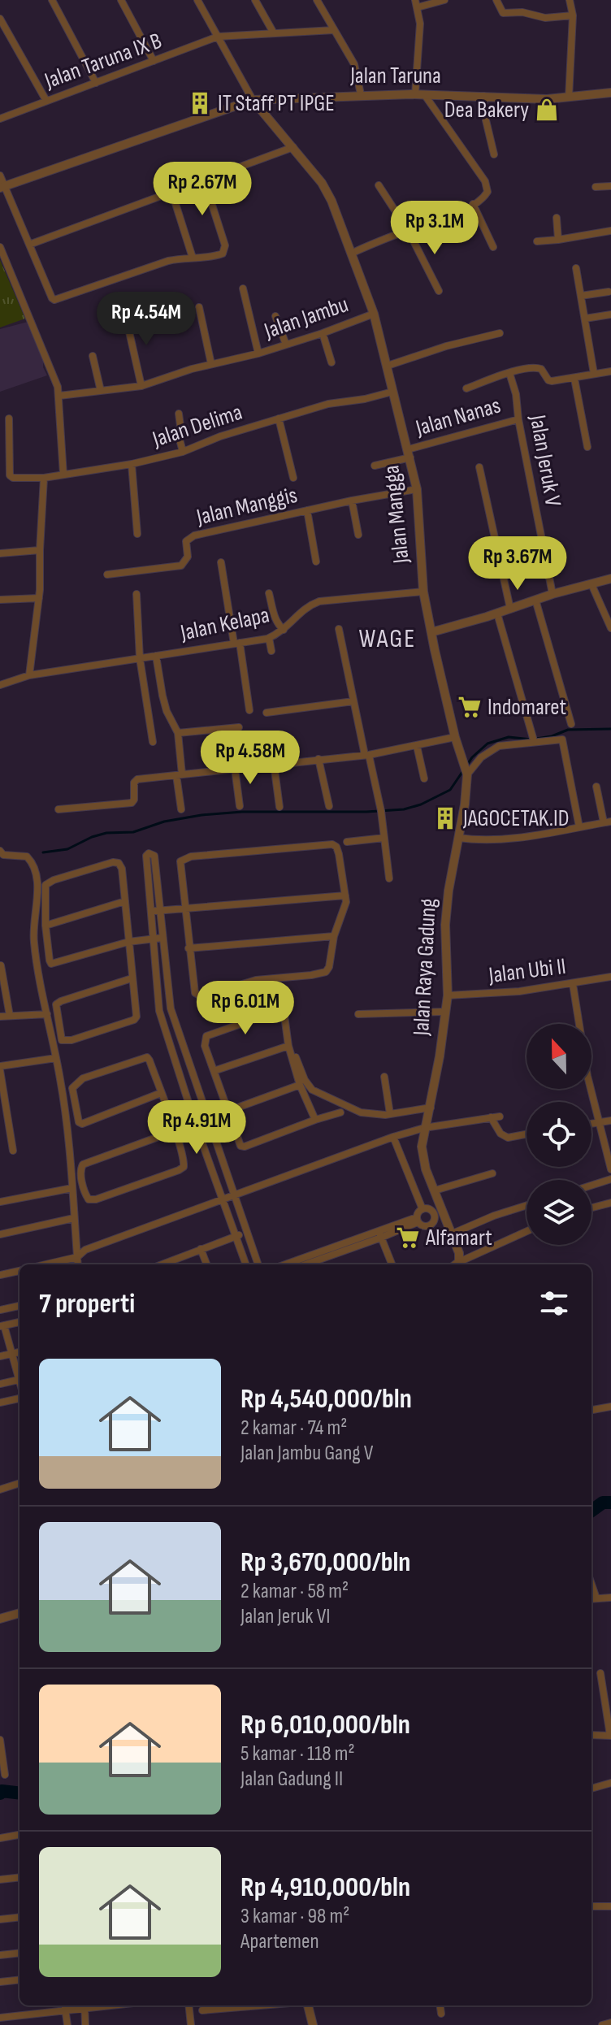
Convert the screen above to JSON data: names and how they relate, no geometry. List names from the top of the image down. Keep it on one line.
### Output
{"streets":{"street":["Jalan Taruna IX B","Jalan Taruna","Jalan Jambu","Jalan Nanas","Jalan Delima","Jalan Jeruk V","Jalan Manggis","Jalan Mangga","Jalan Kelapa","Jalan Raya Gadung","Jalan Ubi II"]},"crossings":[["Jalan Jambu","Jalan Mangga"],["Jalan Nanas","Jalan Jeruk V"],["Jalan Nanas","Jalan Mangga"],["Jalan Delima","Jalan Mangga"],["Jalan Manggis","Jalan Mangga"],["Jalan Mangga","Jalan Kelapa"],["Jalan Mangga","Jalan Raya Gadung"],["Jalan Raya Gadung","Jalan Ubi II"]],"districts":["WAGE"],"places":{"building":["IT Staff PT IPGE","JAGOCETAK.ID"],"shop":["Dea Bakery"],"supermarket":["Indomaret","Alfamart"]},"north":"top","page":{"price":["Rp 2.67M","Rp 3.1M","Rp 4.54M","Rp 3.67M","Rp 4.58M","Rp 6.01M","Rp 4.91M"],"heading":"7 properti","list":[{"name":"Rp 4,540,000/bln","note":"2 kamar · 74 m² · Jalan Jambu Gang V"},{"name":"Rp 3,670,000/bln","note":"2 kamar · 58 m² · Jalan Jeruk VI"},{"name":"Rp 6,010,000/bln","note":"5 kamar · 118 m² · Jalan Gadung II"},{"name":"Rp 4,910,000/bln","note":"3 kamar · 98 m² · Apartemen"}]}}
